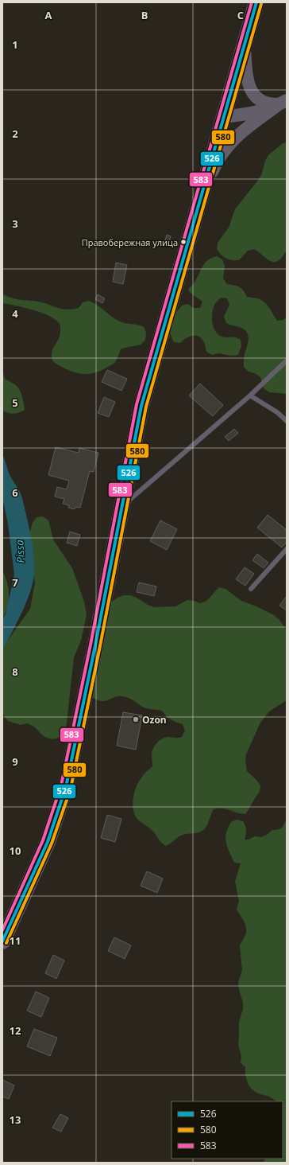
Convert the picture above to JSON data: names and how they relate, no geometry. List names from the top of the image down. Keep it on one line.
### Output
{"water":["Pissa"],"places":["Правобережная улица","Ozon"],"lines":["transit line 526","transit line 583","transit line 580"],"legend":["526","580","583"],"grid":{"columns":["A","B","C"],"rows":["1","2","3","4","5","6","7","8","9","10","11","12","13"]}}
